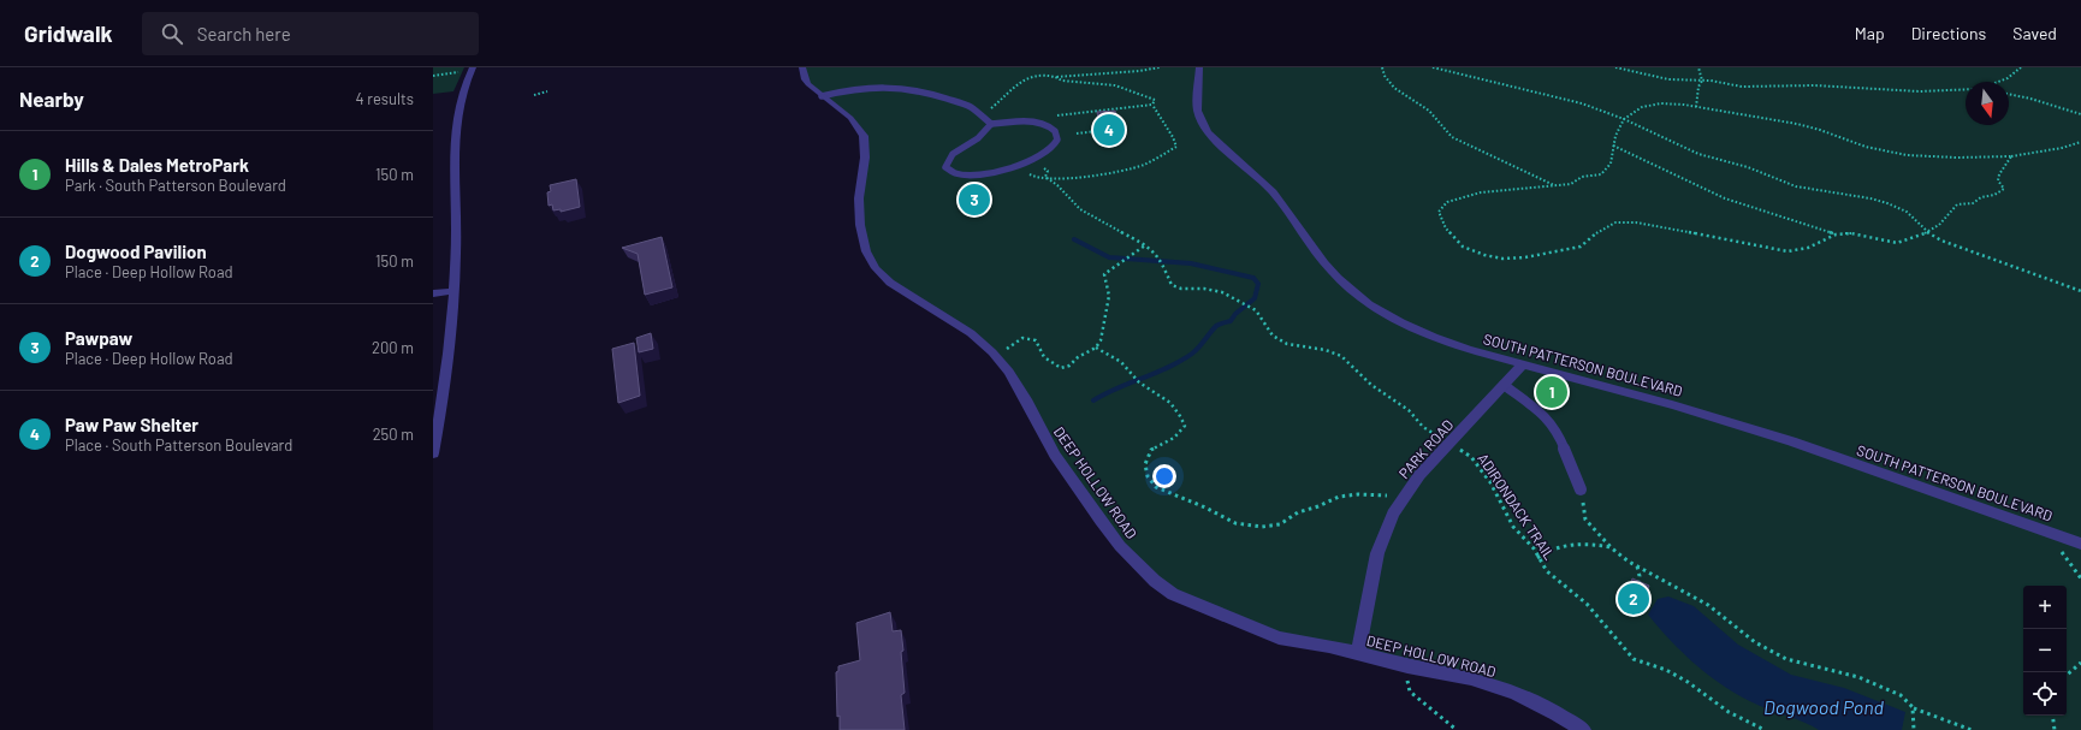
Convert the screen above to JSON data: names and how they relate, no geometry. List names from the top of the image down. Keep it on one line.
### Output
{"streets":{"street":["SOUTH PATTERSON BOULEVARD","PARK ROAD","DEEP HOLLOW ROAD"],"path":["ADIRONDACK TRAIL"]},"crossings":[["SOUTH PATTERSON BOULEVARD","PARK ROAD"],["PARK ROAD","DEEP HOLLOW ROAD"],["PARK ROAD","ADIRONDACK TRAIL"]],"water":["Dogwood Pond"],"north":"bottom","page":{"header":"Gridwalk","search":"Search here","nav":["Map","Directions","Saved"],"heading":["Nearby","4 results"],"pins":["4","3","1","2"],"list":[{"mark":"1","name":"Hills & Dales MetroPark","note":"Park · South Patterson Boulevard","value":"150 m"},{"mark":"2","name":"Dogwood Pavilion","note":"Place · Deep Hollow Road","value":"150 m"},{"mark":"3","name":"Pawpaw","note":"Place · Deep Hollow Road","value":"200 m"},{"mark":"4","name":"Paw Paw Shelter","note":"Place · South Patterson Boulevard","value":"250 m"}],"map_buttons":["+","−"]}}
